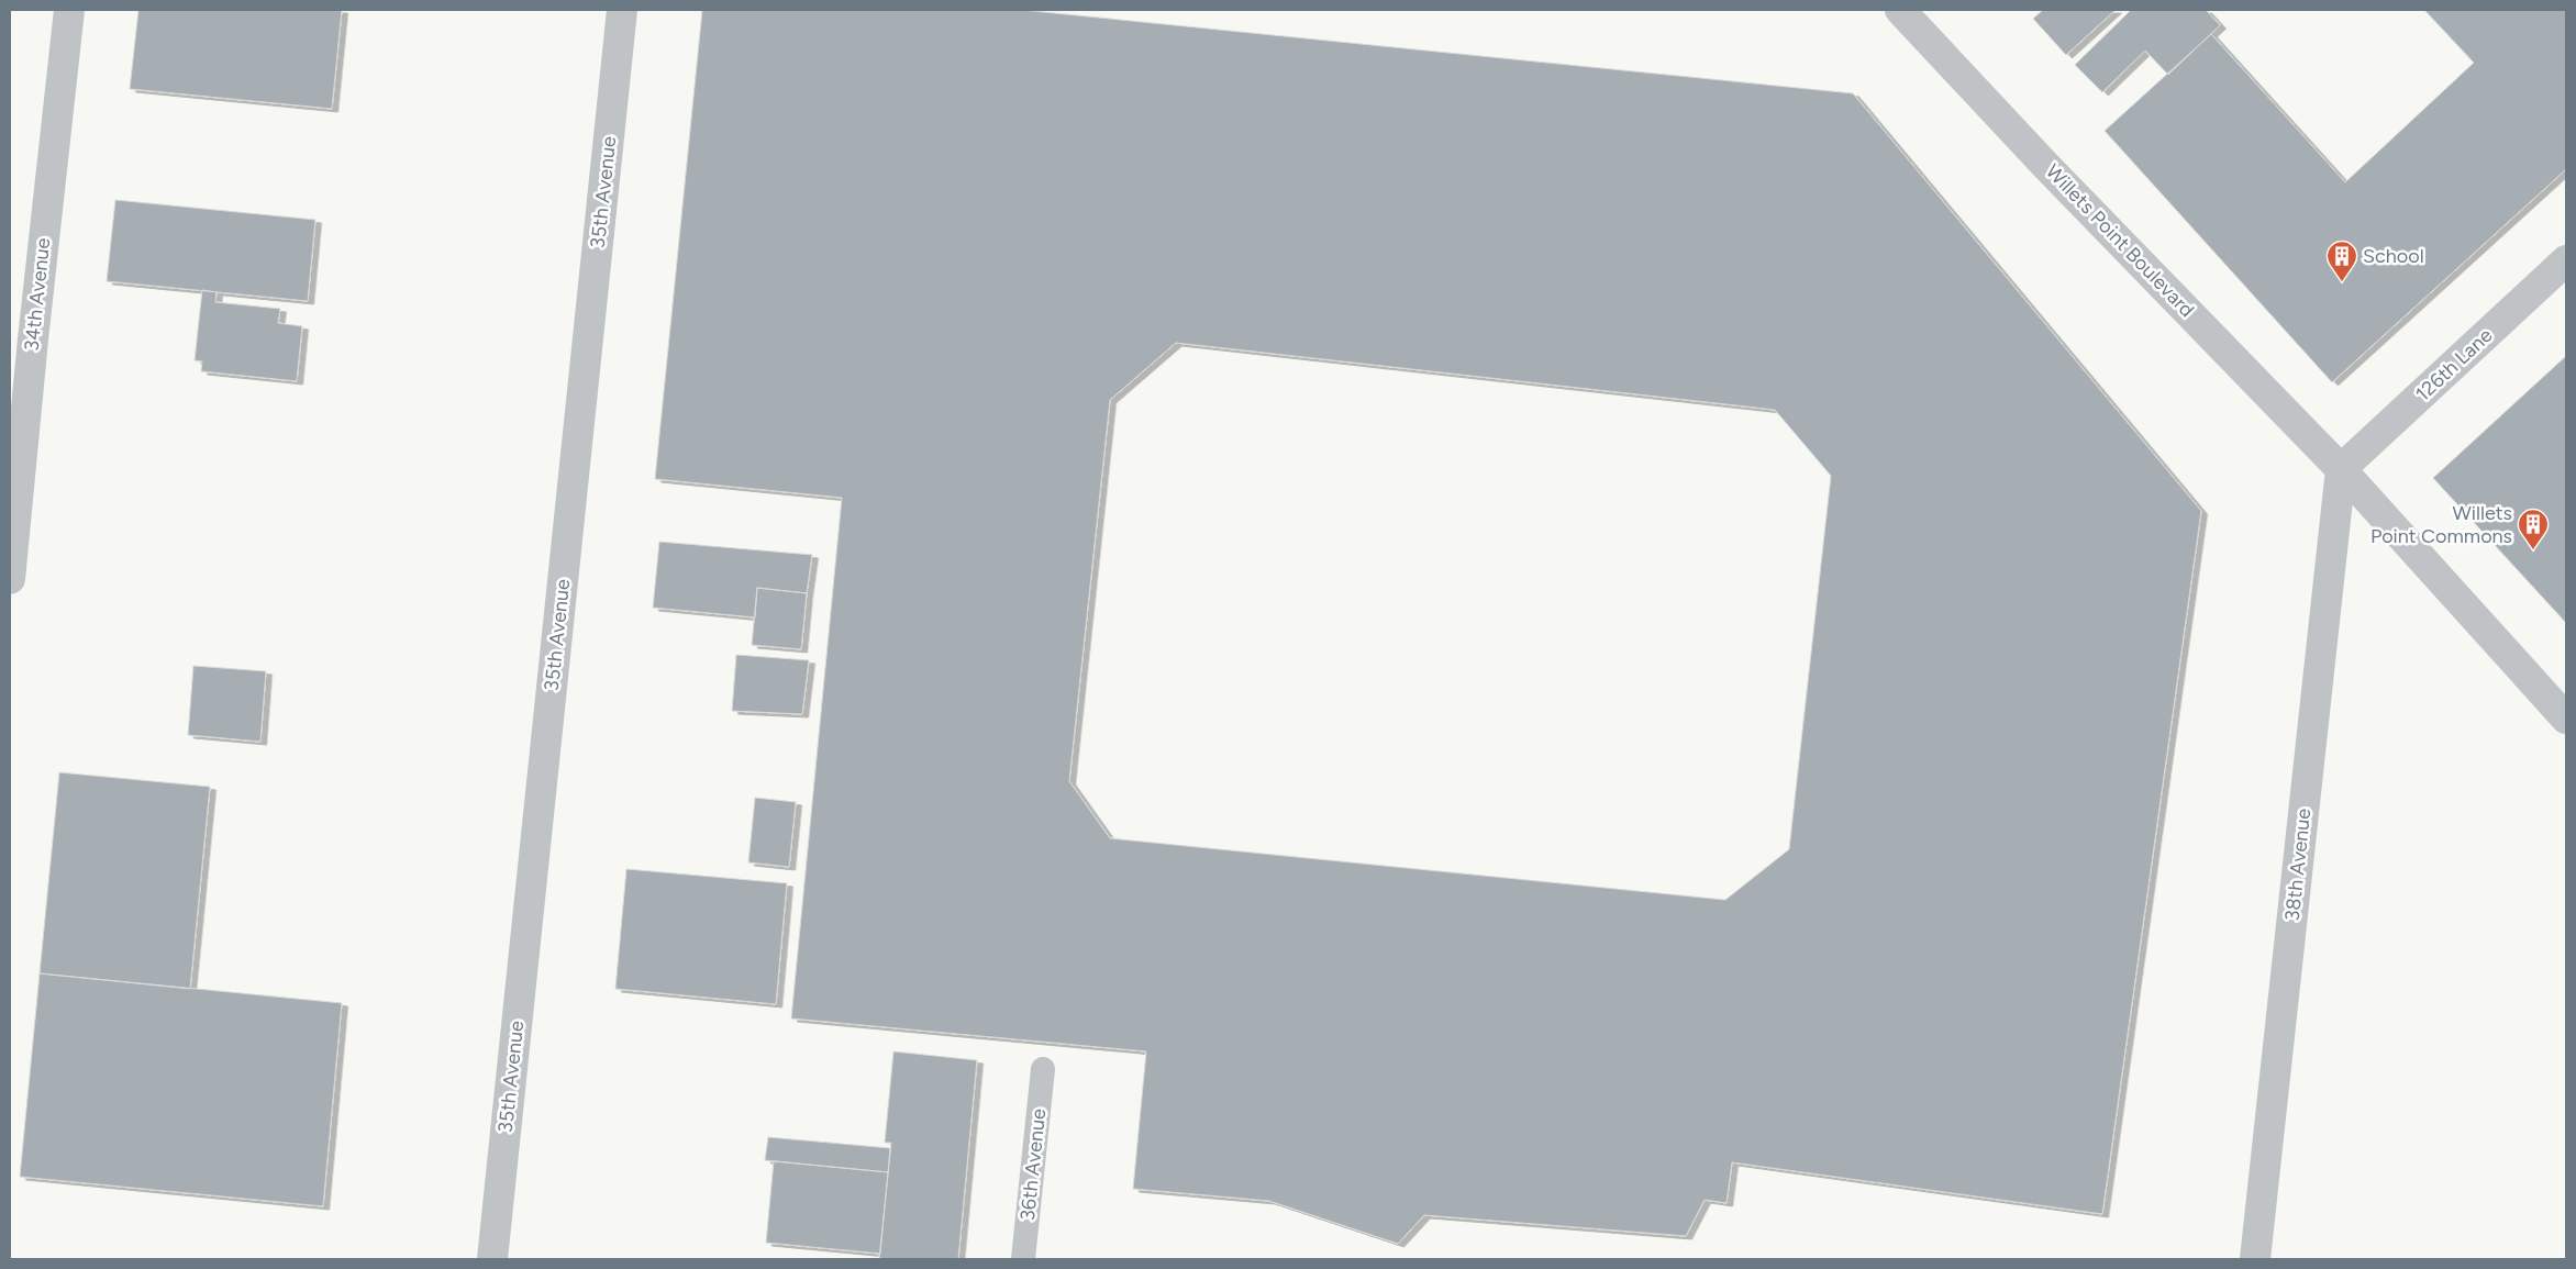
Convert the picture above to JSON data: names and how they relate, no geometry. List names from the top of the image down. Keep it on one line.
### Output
{"streets":{"street":["35th Avenue","Willets Point Boulevard","34th Avenue","126th Lane","38th Avenue"],"lane":["36th Avenue"]},"crossings":[["Willets Point Boulevard","126th Lane"],["Willets Point Boulevard","38th Avenue"],["126th Lane","38th Avenue"]],"places":{"building":["School","Willets Point Commons"]}}
